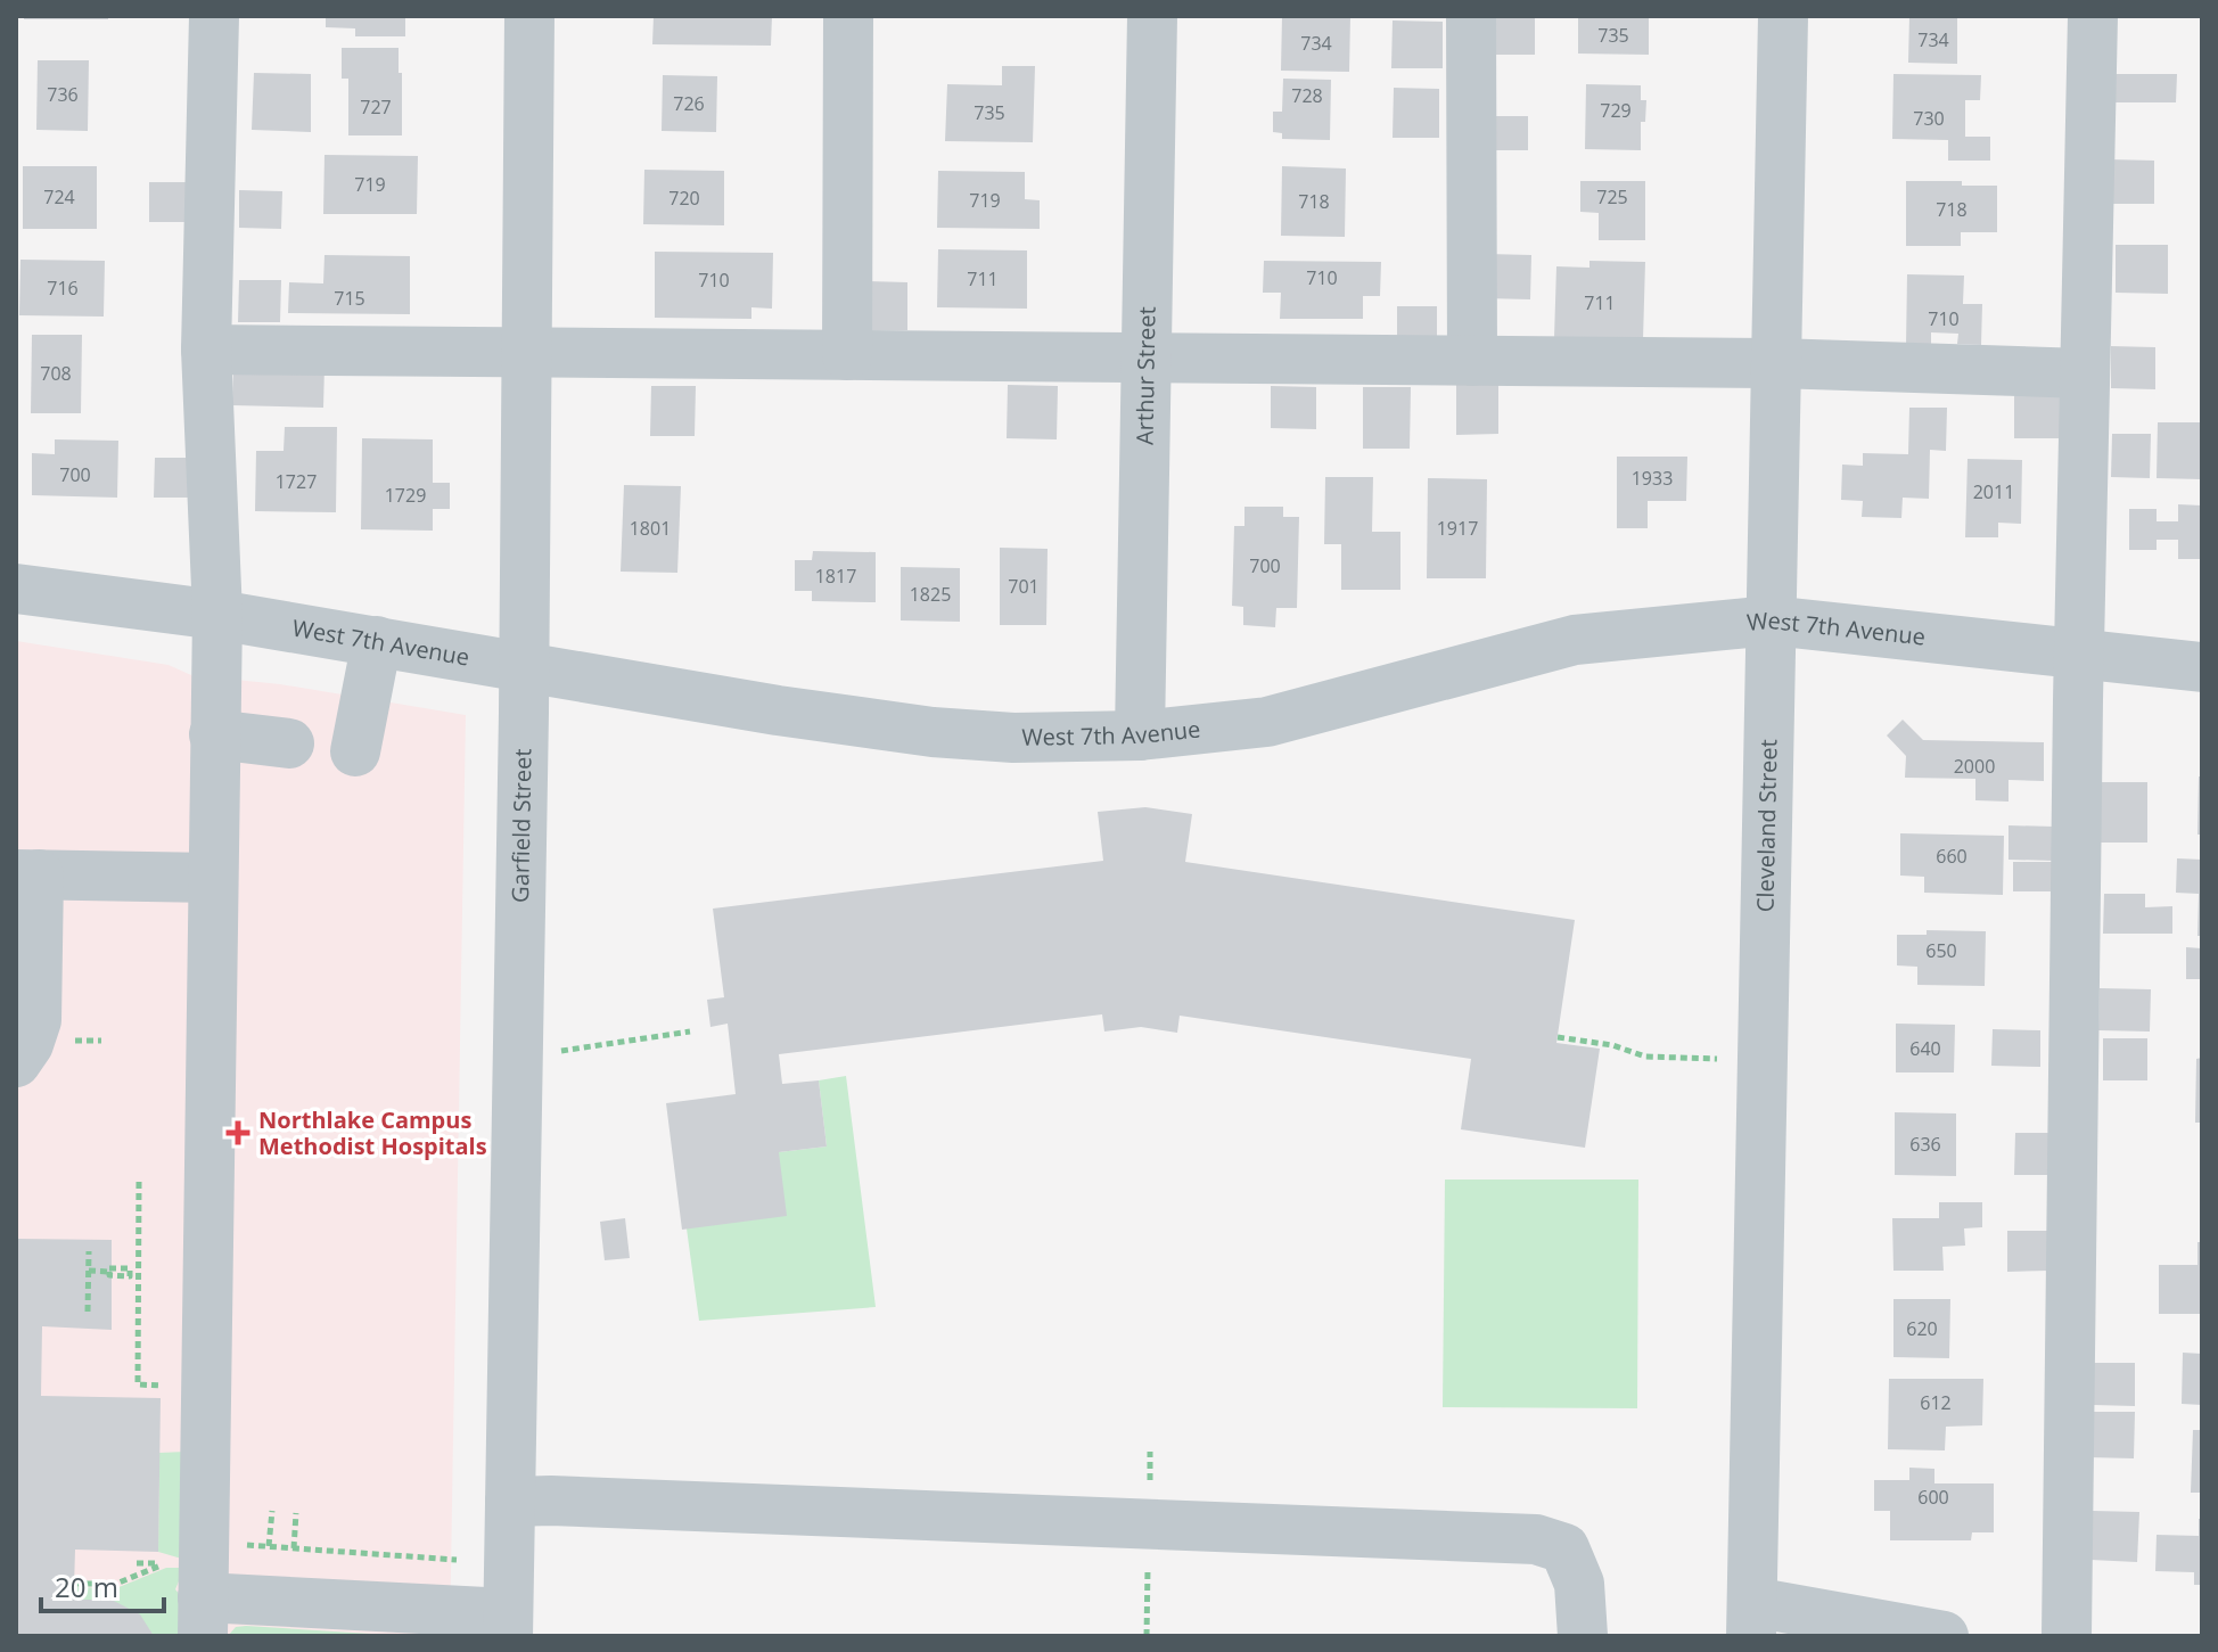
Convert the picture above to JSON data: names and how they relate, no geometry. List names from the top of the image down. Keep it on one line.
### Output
{"streets":{"street":["Arthur Street","West 7th Avenue","Garfield Street","Cleveland Street"]},"crossings":[["Arthur Street","West 7th Avenue"],["West 7th Avenue","Garfield Street"],["West 7th Avenue","Cleveland Street"]],"places":{"health":["Northlake Campus Methodist Hospitals"]},"house_numbers":["735","734","734","736","728","726","727","729","735","730","719","724","725","720","719","718","718","710","711","710","716","715","711","710","708","700","1933","1727","2011","1729","1801","1917","700","1817","701","1825","2000","660","650","640","636","620","612","600"],"scale_bar":"20 m"}
